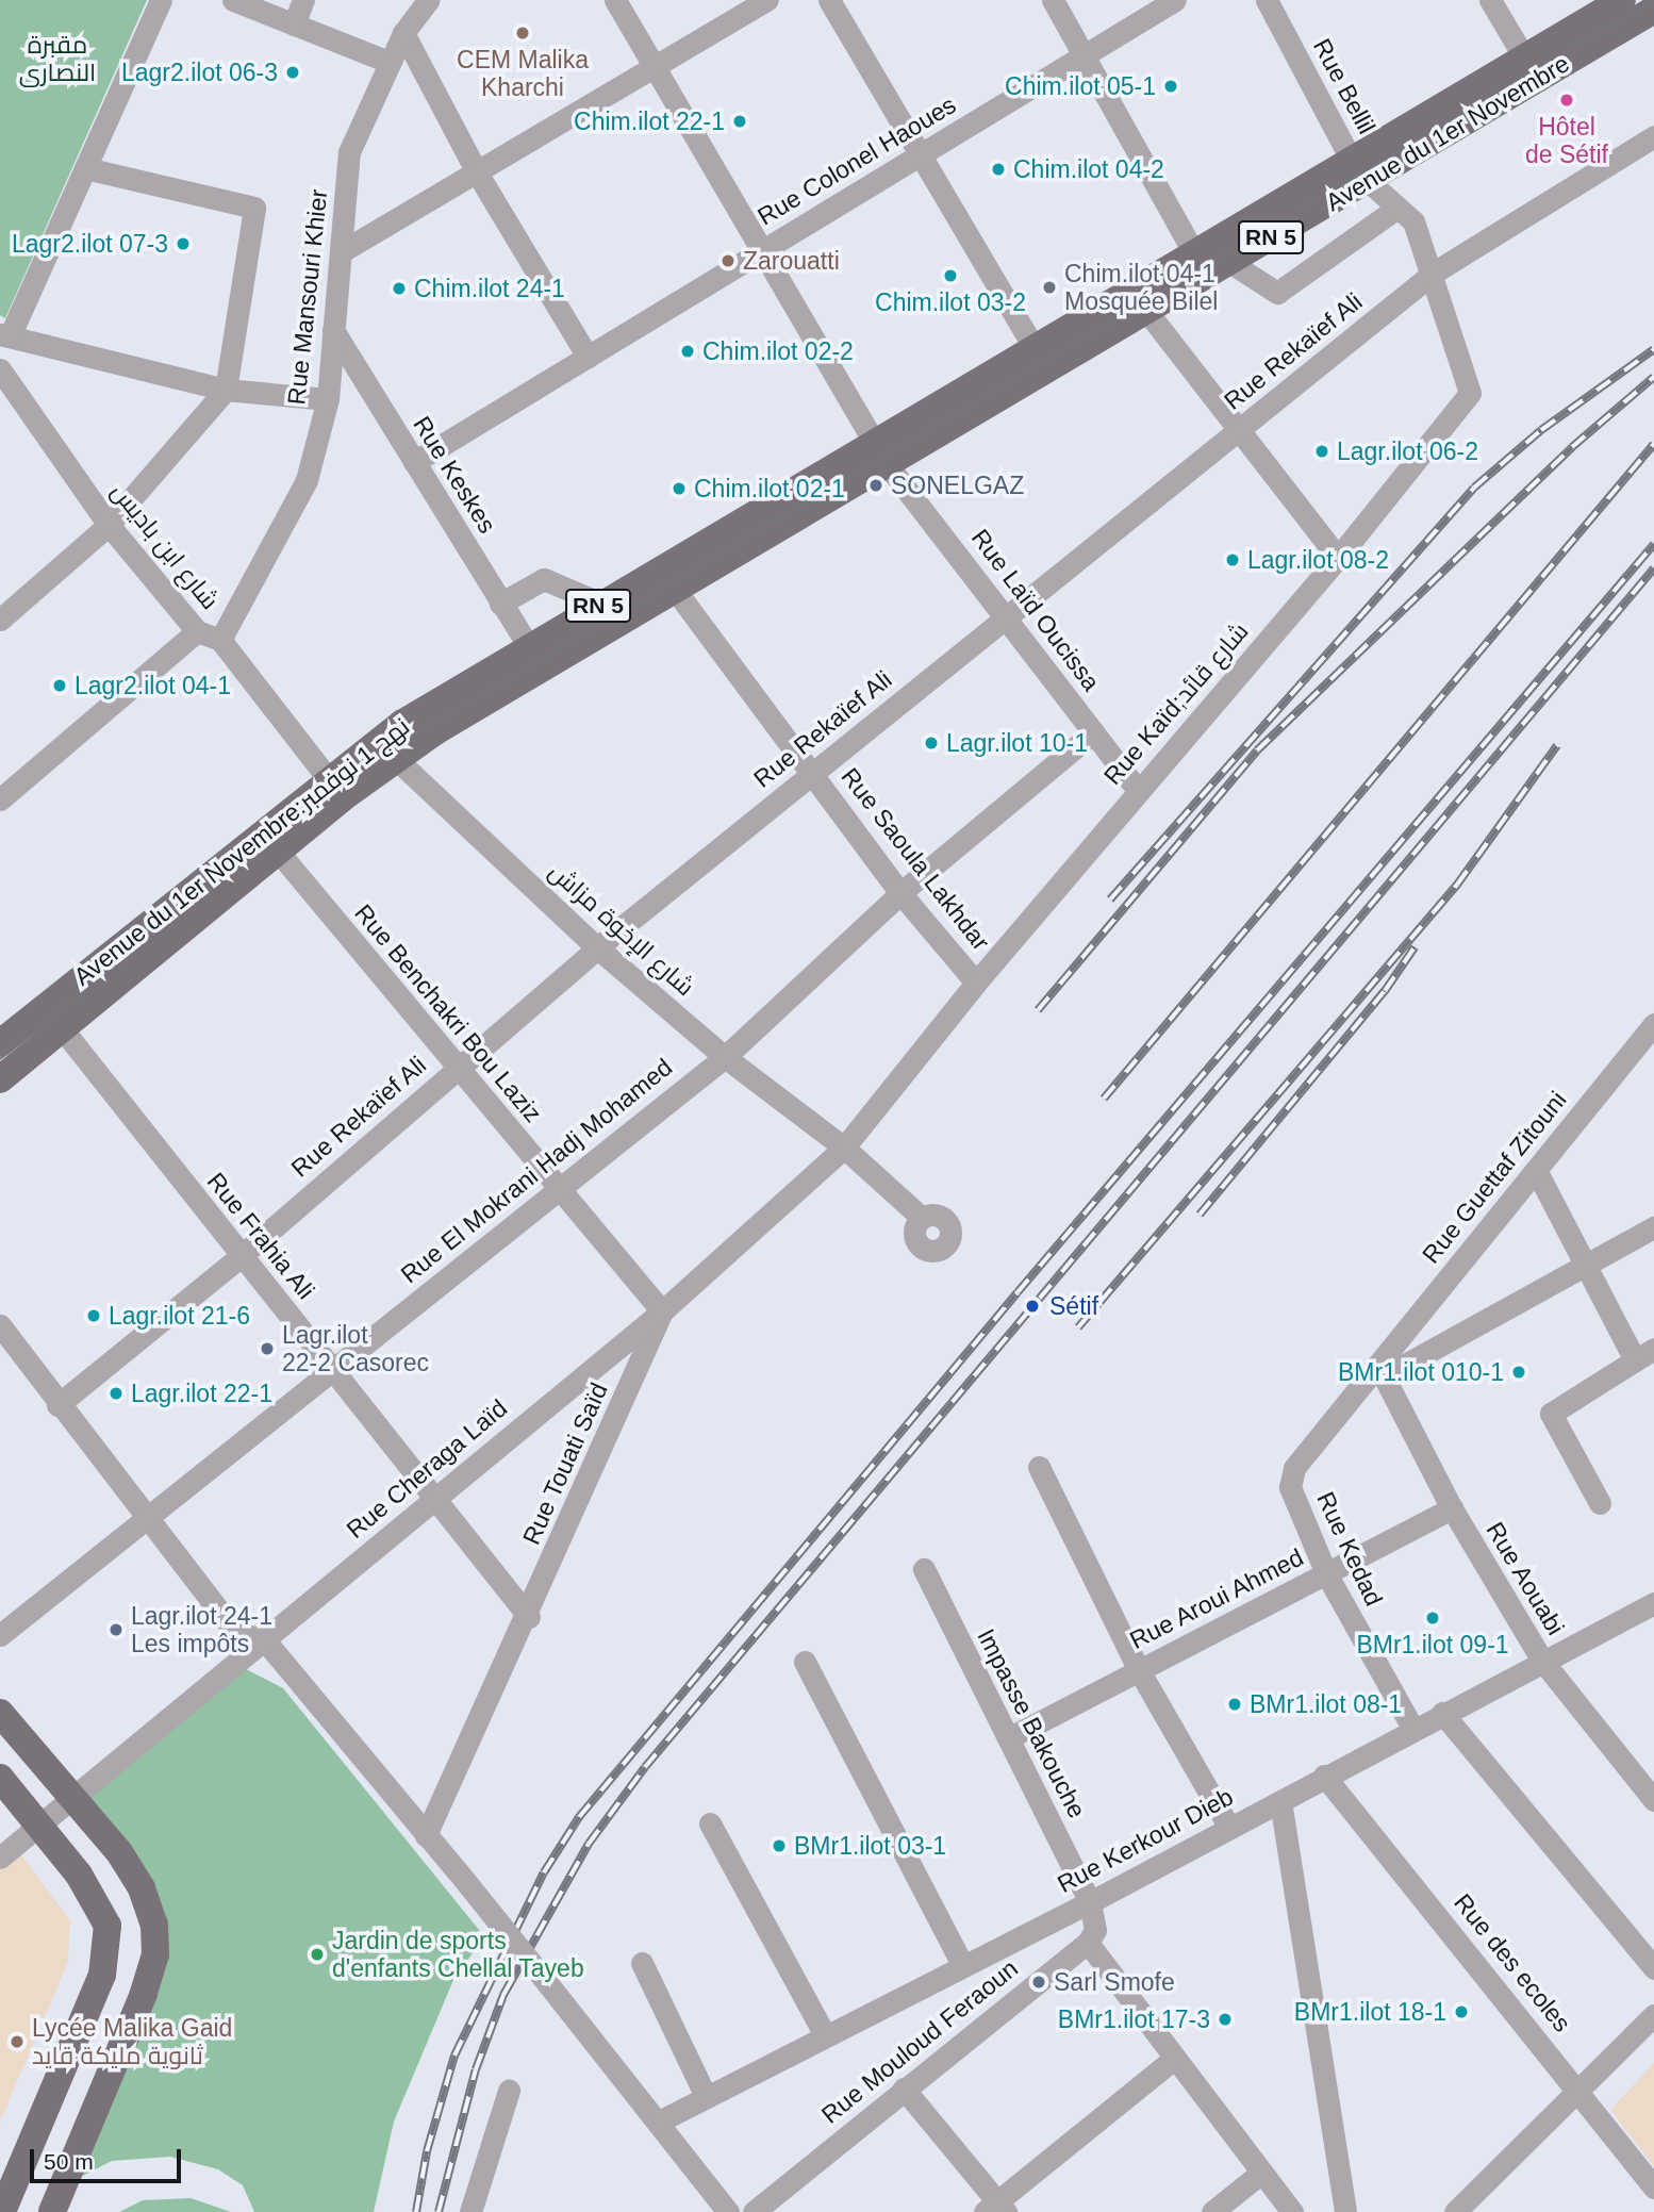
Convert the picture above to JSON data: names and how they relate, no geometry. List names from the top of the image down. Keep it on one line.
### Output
{"streets":{"main road":["Avenue du 1er Novembre","RN 5","Avenue du 1er Novembre;نهج 1 نوفمبر"],"street":["Rue Bellil","Rue Colonel Haoues","Rue Mansouri Khier","Rue Rekaïef Ali","Rue Keskes","شارع ابن باديس","Rue Laïd Oucissa","Rue Kaïd;شارع قائد","Rue Saoula Lakhdar","شارع الإخوة مزاش","Rue Benchakri Bou Laziz","Rue El Mokrani Hadj Mohamed","Rue Guettaf Zitouni","Rue Frahia Ali","Rue Touati Saïd","Rue Cheraga Laïd","Rue Kedad","Rue Aouabi","Rue Aroui Ahmed","Impasse Bakouche","Rue Kerkour Dieb","Rue des ecoles","Rue Mouloud Feraoun"]},"crossings":[["Rue Bellil","Avenue du 1er Novembre"],["Avenue du 1er Novembre","Rue Laïd Oucissa"],["Avenue du 1er Novembre","Avenue du 1er Novembre;نهج 1 نوفمبر"],["Avenue du 1er Novembre","Rue Saoula Lakhdar"],["Avenue du 1er Novembre","شارع الإخوة مزاش"],["Rue Colonel Haoues","Rue Keskes"],["Rue Colonel Haoues","Rue Laïd Oucissa"],["Rue Mansouri Khier","Rue Keskes"],["Rue Mansouri Khier","شارع ابن باديس"],["Rue Rekaïef Ali","Rue Laïd Oucissa"],["Rue Rekaïef Ali","Rue Kaïd;شارع قائد"],["Rue Rekaïef Ali","Rue Saoula Lakhdar"],["Rue Rekaïef Ali","شارع الإخوة مزاش"],["Rue Rekaïef Ali","Rue Benchakri Bou Laziz"],["Rue Rekaïef Ali","Rue Frahia Ali"],["Rue Keskes","Avenue du 1er Novembre;نهج 1 نوفمبر"],["شارع ابن باديس","Avenue du 1er Novembre;نهج 1 نوفمبر"],["Rue Laïd Oucissa","Rue Kaïd;شارع قائد"],["Rue Laïd Oucissa","Avenue du 1er Novembre;نهج 1 نوفمبر"],["Rue Laïd Oucissa","Rue El Mokrani Hadj Mohamed"],["Rue Kaïd;شارع قائد","Rue Saoula Lakhdar"],["Rue Kaïd;شارع قائد","شارع الإخوة مزاش"],["Rue Kaïd;شارع قائد","Rue Cheraga Laïd"],["Avenue du 1er Novembre;نهج 1 نوفمبر","شارع الإخوة مزاش"],["Avenue du 1er Novembre;نهج 1 نوفمبر","Rue Benchakri Bou Laziz"],["Avenue du 1er Novembre;نهج 1 نوفمبر","Rue Frahia Ali"],["Rue Saoula Lakhdar","Rue El Mokrani Hadj Mohamed"],["شارع الإخوة مزاش","Rue El Mokrani Hadj Mohamed"],["شارع الإخوة مزاش","Rue Cheraga Laïd"],["Rue Benchakri Bou Laziz","Rue El Mokrani Hadj Mohamed"],["Rue Benchakri Bou Laziz","Rue Touati Saïd"],["Rue Benchakri Bou Laziz","Rue Cheraga Laïd"],["Rue El Mokrani Hadj Mohamed","Rue Frahia Ali"],["Rue Guettaf Zitouni","Rue Kedad"],["Rue Guettaf Zitouni","Rue Aouabi"],["Rue Frahia Ali","Rue Touati Saïd"],["Rue Frahia Ali","Rue Cheraga Laïd"],["Rue Touati Saïd","Rue Cheraga Laïd"],["Rue Kedad","Rue Aouabi"],["Rue Kedad","Rue Aroui Ahmed"],["Rue Kedad","Rue Kerkour Dieb"],["Rue Aouabi","Rue Aroui Ahmed"],["Rue Aouabi","Rue Kerkour Dieb"],["Rue Aroui Ahmed","Impasse Bakouche"],["Impasse Bakouche","Rue Kerkour Dieb"],["Rue Kerkour Dieb","Rue des ecoles"]],"parks":["مقبرة النصارى"],"places":["CEM Malika Kharchi","Lagr2.ilot 06-3","Chim.ilot 05-1","Hôtel de Sétif","Chim.ilot 22-1","Chim.ilot 04-2","Lagr2.ilot 07-3","Zarouatti","Chim.ilot 03-2","Chim.ilot 04-1 Mosquée Bilel","Chim.ilot 24-1","Chim.ilot 02-2","Lagr.ilot 06-2","SONELGAZ","Chim.ilot 02-1","Lagr.ilot 08-2","Lagr2.ilot 04-1","Lagr.ilot 10-1","Sétif","Lagr.ilot 21-6","Lagr.ilot 22-2 Casorec","BMr1.ilot 010-1","Lagr.ilot 22-1","BMr1.ilot 09-1","Lagr.ilot 24-1 Les impôts","BMr1.ilot 08-1","BMr1.ilot 03-1","Jardin de sports d'enfants Chellal Tayeb","Sarl Smofe","BMr1.ilot 18-1","BMr1.ilot 17-3","Lycée Malika Gaid ثانوية مليكة قايد"],"scale_bar":"50 m"}
